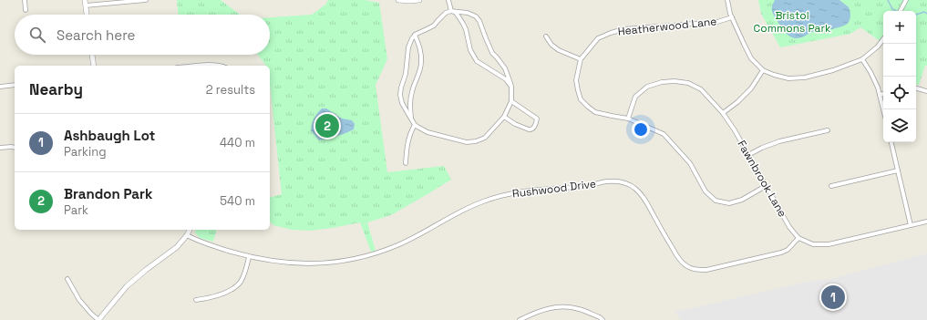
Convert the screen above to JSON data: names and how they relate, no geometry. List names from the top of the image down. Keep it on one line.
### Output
{"streets":{"street":["Heatherwood Lane","Fawnbrook Lane","Rushwood Drive"]},"crossings":[["Heatherwood Lane","Fawnbrook Lane"],["Fawnbrook Lane","Rushwood Drive"]],"parks":["Bristol Commons Park"],"page":{"map_buttons":["+","−"],"search":"Search here","heading":["Nearby","2 results"],"pins":["2","1"],"list":[{"mark":"1","name":"Ashbaugh Lot","note":"Parking","value":"440 m"},{"mark":"2","name":"Brandon Park","note":"Park","value":"540 m"}]}}
